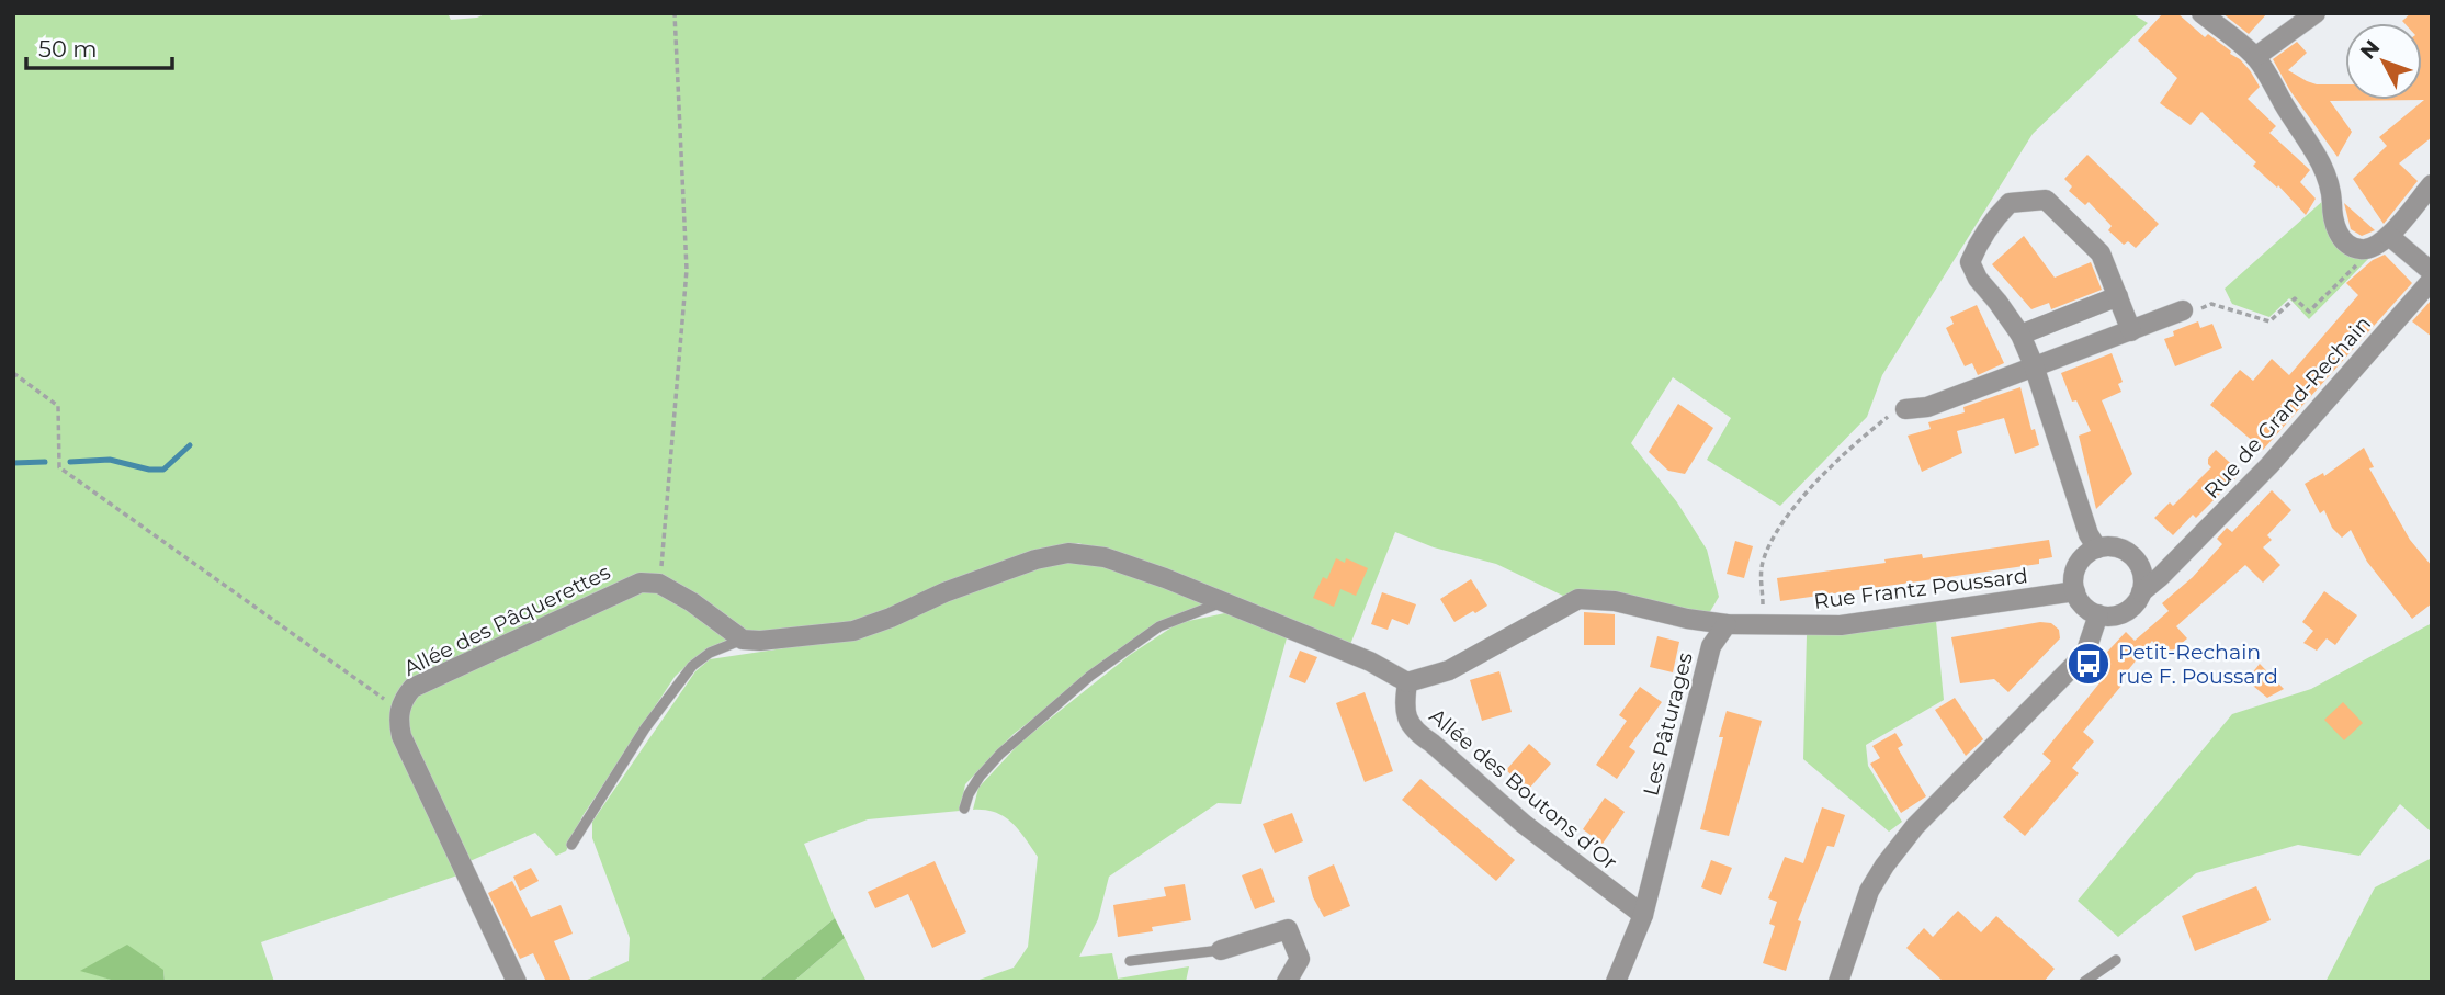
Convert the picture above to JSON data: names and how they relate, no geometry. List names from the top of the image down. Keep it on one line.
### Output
{"streets":{"street":["Rue de Grand-Rechain","Rue Frantz Poussard","Allée des Pâquerettes","Les Pâturages","Allée des Boutons d’Or"]},"crossings":[["Rue de Grand-Rechain","Rue Frantz Poussard"],["Rue Frantz Poussard","Les Pâturages"],["Rue Frantz Poussard","Allée des Boutons d’Or"],["Les Pâturages","Allée des Boutons d’Or"]],"places":{"bus stop":["Petit-Rechain rue F. Poussard"]},"scale_bar":"50 m","north":"top left"}
